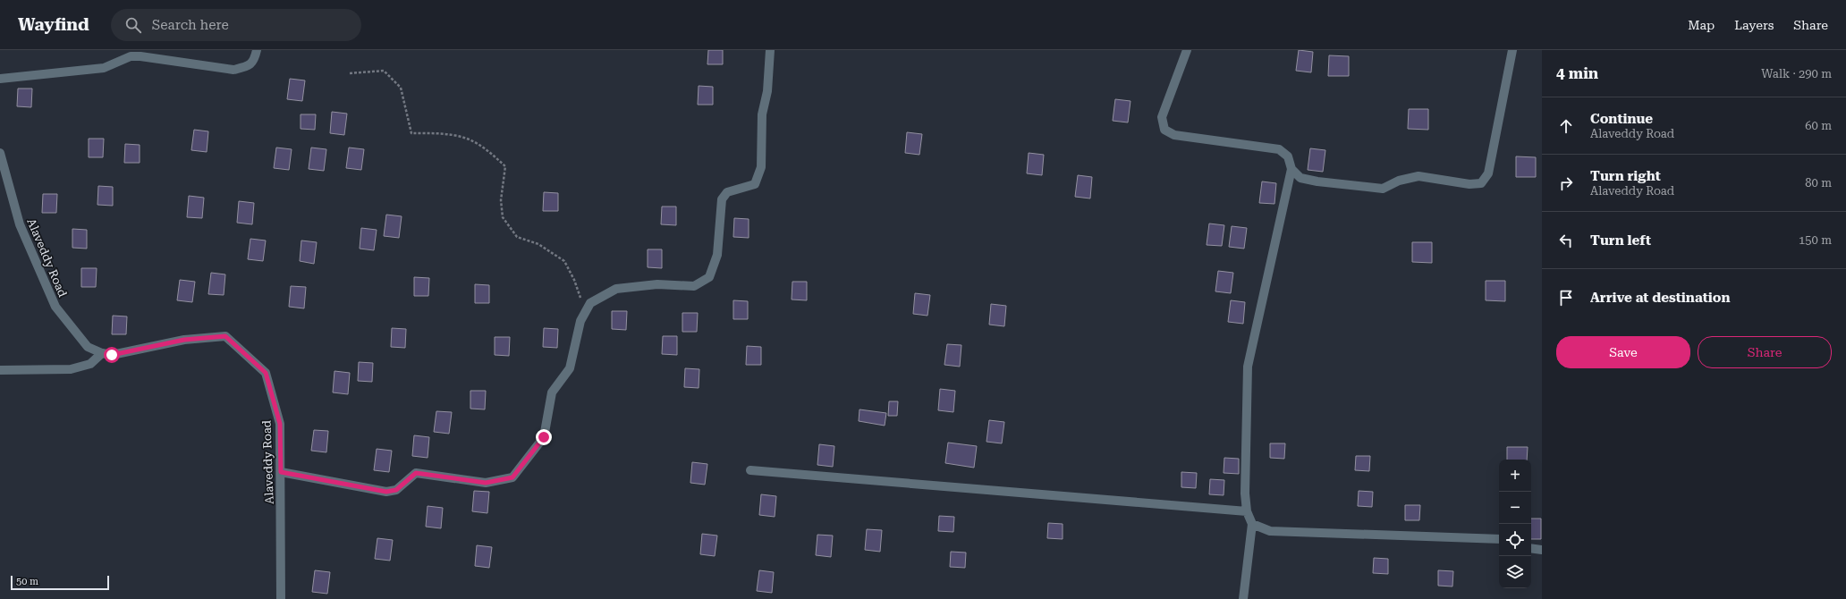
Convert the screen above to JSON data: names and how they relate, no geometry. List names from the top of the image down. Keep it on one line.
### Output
{"streets":{"street":["Alaveddy Road"]},"scale_bar":"50 m","page":{"header":"Wayfind","search":"Search here","nav":["Map","Layers","Share"],"heading":["4 min","Walk · 290 m"],"list":[["Continue","Alaveddy Road","60 m"],["Turn right","Alaveddy Road","80 m"],["Turn left","150 m"],"Arrive at destination"],"buttons":["Save","Share"],"map_buttons":["+","−"],"scale":"50 m"}}
